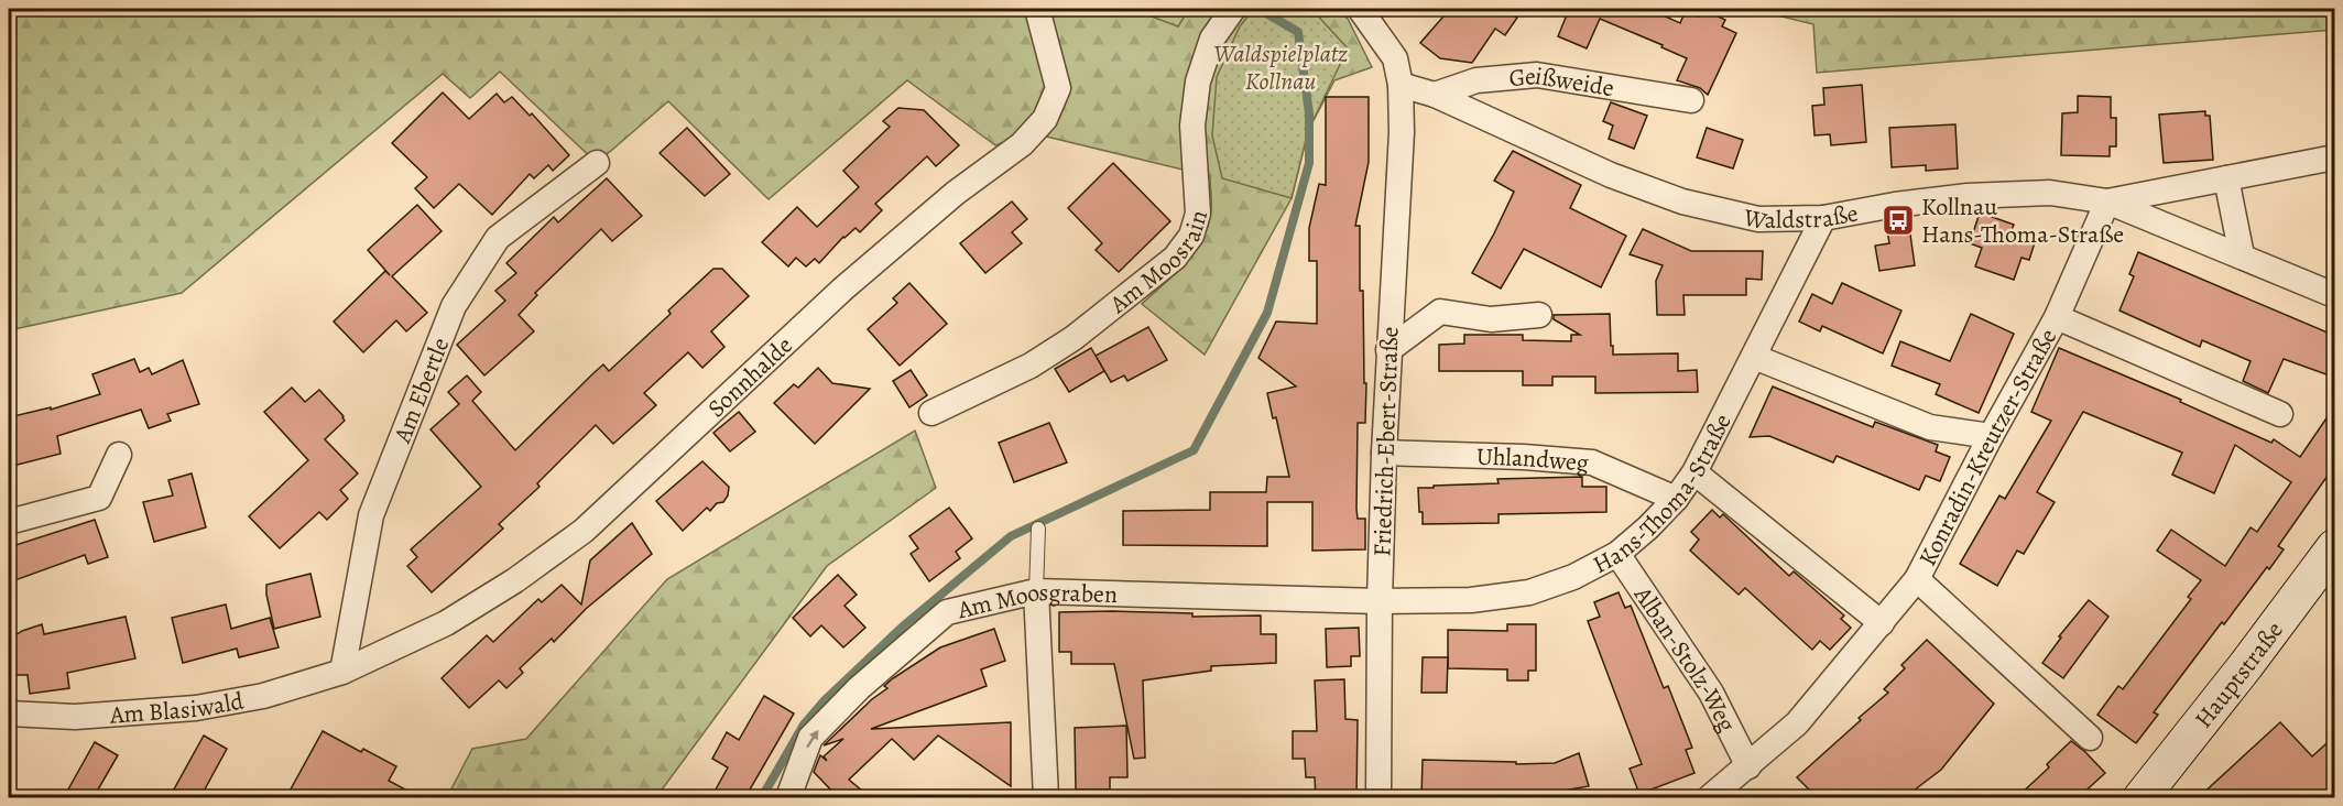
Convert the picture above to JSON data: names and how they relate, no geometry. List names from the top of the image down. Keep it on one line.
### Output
{"streets":{"street":["Geißweide","Waldstraße","Am Moosrain","Sonnhalde","Am Ebertle","Friedrich-Ebert-Straße","Konradin-Kreutzer-Straße","Uhlandweg","Hans-Thoma-Straße","Am Moosgraben","Alban-Stolz-Weg","Hauptstraße","Am Blasiwald"]},"crossings":[["Geißweide","Waldstraße"],["Waldstraße","Friedrich-Ebert-Straße"],["Waldstraße","Konradin-Kreutzer-Straße"],["Waldstraße","Hans-Thoma-Straße"],["Sonnhalde","Am Ebertle"],["Sonnhalde","Am Blasiwald"],["Am Ebertle","Am Blasiwald"],["Friedrich-Ebert-Straße","Uhlandweg"],["Friedrich-Ebert-Straße","Hans-Thoma-Straße"],["Friedrich-Ebert-Straße","Am Moosgraben"],["Konradin-Kreutzer-Straße","Alban-Stolz-Weg"],["Uhlandweg","Hans-Thoma-Straße"],["Hans-Thoma-Straße","Am Moosgraben"],["Hans-Thoma-Straße","Alban-Stolz-Weg"]],"one_way":["Am Moosgraben"],"parks":["Waldspielplatz Kollnau"],"places":{"bus stop":["Kollnau Hans-Thoma-Straße"]}}
